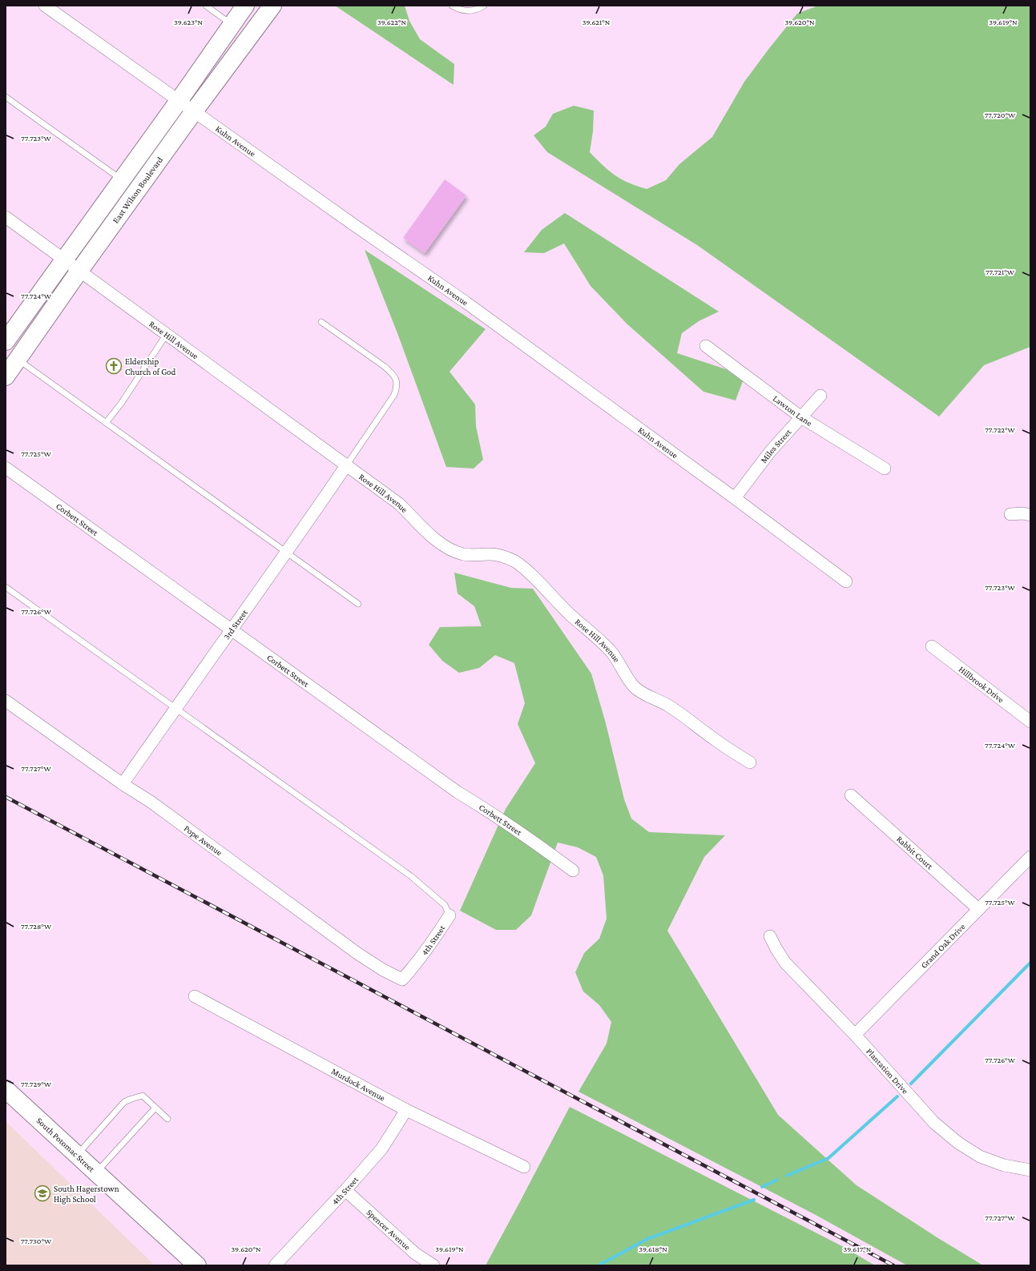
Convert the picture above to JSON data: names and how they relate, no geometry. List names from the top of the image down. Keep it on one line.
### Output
{"streets":{"main road":["East Wilson Boulevard","South Potomac Street"],"street":["Kuhn Avenue","Rose Hill Avenue","Lawton Lane","Miles Street","Corbett Street","3rd Street","Hillbrook Drive","Pope Avenue","Rabbit Court","4th Street","Grand Oak Drive","Plantation Drive","Murdock Avenue","Spencer Avenue"]},"crossings":[["Kuhn Avenue","East Wilson Boulevard"],["Kuhn Avenue","Miles Street"],["East Wilson Boulevard","Rose Hill Avenue"],["Rose Hill Avenue","3rd Street"],["Lawton Lane","Miles Street"],["Corbett Street","3rd Street"],["3rd Street","Pope Avenue"],["Pope Avenue","4th Street"],["Rabbit Court","Grand Oak Drive"],["4th Street","Murdock Avenue"],["4th Street","Spencer Avenue"],["Grand Oak Drive","Plantation Drive"]],"places":{"church":["Eldership Church of God"],"school or university":["South Hagerstown High School"]},"coordinates":["39.623°N","39.622°N","39.621°N","39.620°N","39.619°N","77.720°W","77.723°W","77.721°W","77.724°W","77.722°W","77.725°W","77.726°W","77.727°W","77.728°W","77.729°W","77.730°W","39.618°N","39.617°N"]}
